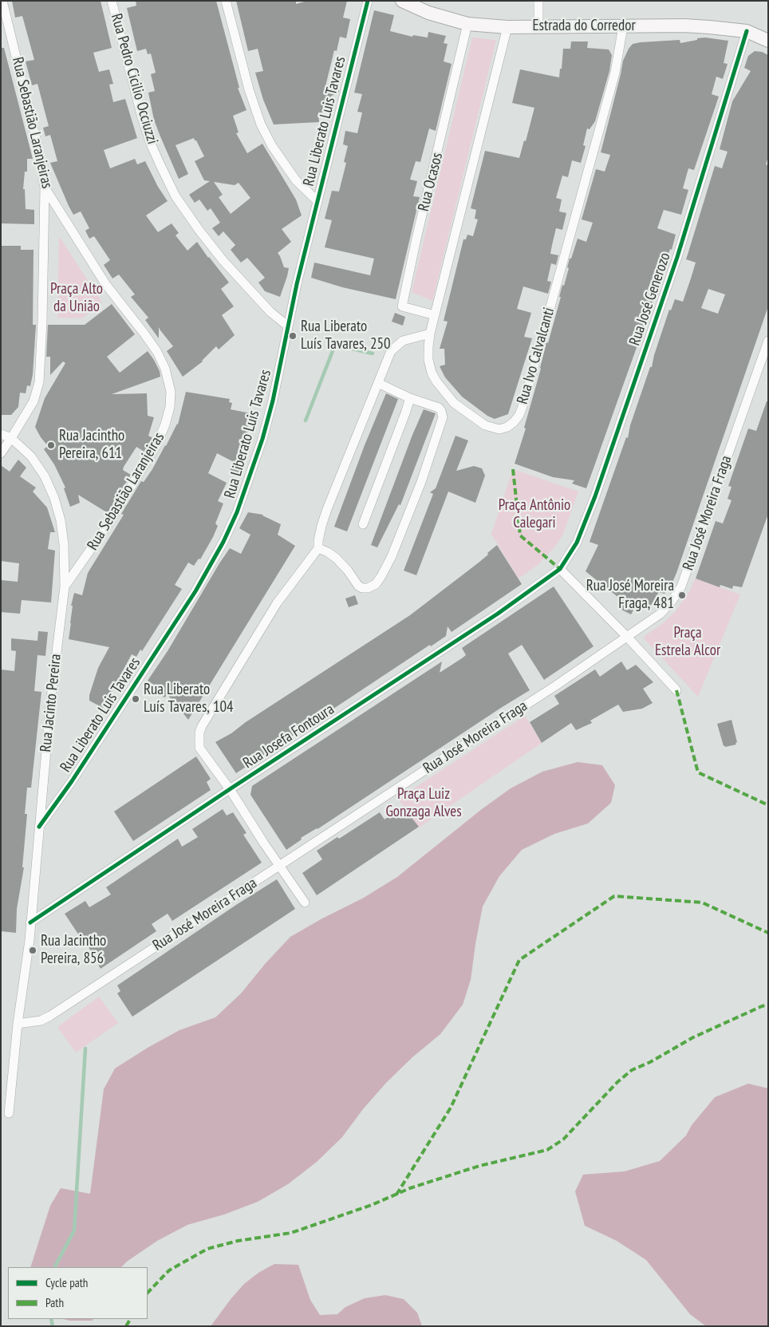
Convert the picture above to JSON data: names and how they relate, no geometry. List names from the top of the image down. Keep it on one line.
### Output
{"streets":{"main road":["Estrada do Corredor"],"street":["Rua Pedro Cicilio Occiuzzi","Rua Liberato Luis Tavares","Rua Sebastião Laranjeiras","Rua Ocasos","Rua José Generozo","Rua Ivo Calvalcanti","Rua José Moreira Fraga","Rua Jacinto Pereira","Rua Josefa Fontoura"]},"crossings":[["Estrada do Corredor","Rua Ocasos"],["Estrada do Corredor","Rua José Generozo"],["Estrada do Corredor","Rua Ivo Calvalcanti"],["Rua Pedro Cicilio Occiuzzi","Rua Liberato Luis Tavares"],["Rua Liberato Luis Tavares","Rua Jacinto Pereira"],["Rua Sebastião Laranjeiras","Rua Jacinto Pereira"],["Rua Ocasos","Rua Ivo Calvalcanti"],["Rua José Generozo","Rua Josefa Fontoura"],["Rua José Moreira Fraga","Rua Jacinto Pereira"],["Rua Jacinto Pereira","Rua Josefa Fontoura"]],"parks":["Praça Alto da União","Praça Antônio Calegari","Praça Estrela Alcor","Praça Luiz Gonzaga Alves"],"places":["Rua Liberato Luís Tavares, 250","Rua Jacintho Pereira, 611","Rua José Moreira Fraga, 481","Rua Liberato Luís Tavares, 104","Rua Jacintho Pereira, 856"],"legend":["Cycle path","Path"]}
